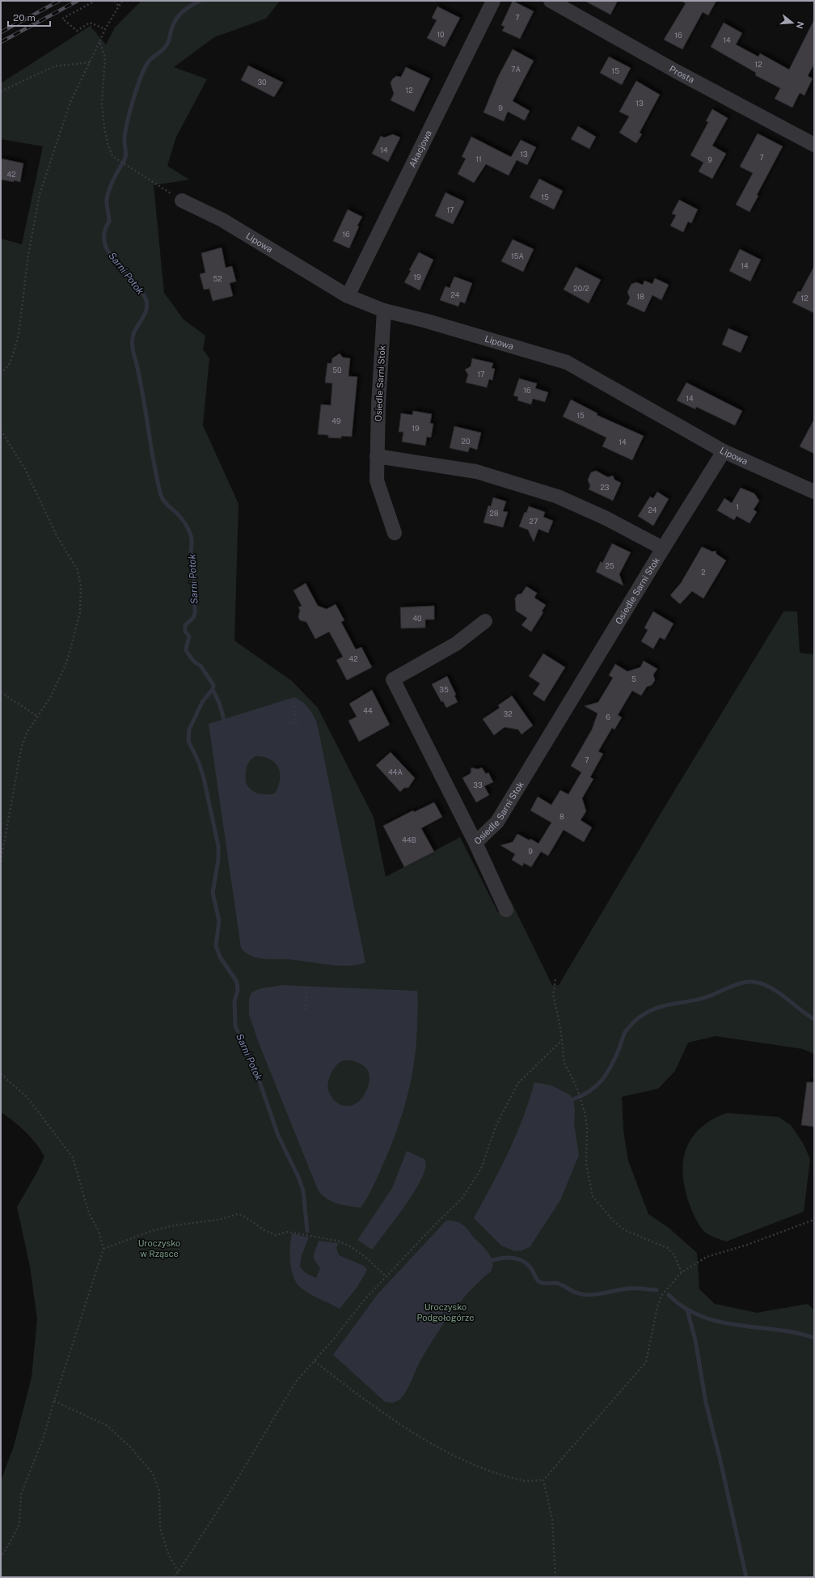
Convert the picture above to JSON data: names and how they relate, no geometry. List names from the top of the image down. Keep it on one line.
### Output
{"streets":{"street":["Prosta","Akacjowa","Lipowa","Osiedle Sarni Stok"]},"crossings":[["Akacjowa","Lipowa"],["Lipowa","Osiedle Sarni Stok"]],"water":["Sarni Potok"],"parks":["Uroczysko w Rząsce","Uroczysko Podgołogórze"],"house_numbers":["7","10","16","14","12","7A","15","30","12","13","9","14","13","7","11","9","42","15","17","16","15A","14","19","52","20/2","24","18","12","50","17","16","14","15","49","19","20","14","23","1","24","28","27","25","2","40","42","5","35","44","32","6","7","44A","33","8","44B","9"],"scale_bar":"20 m","north":"right"}
